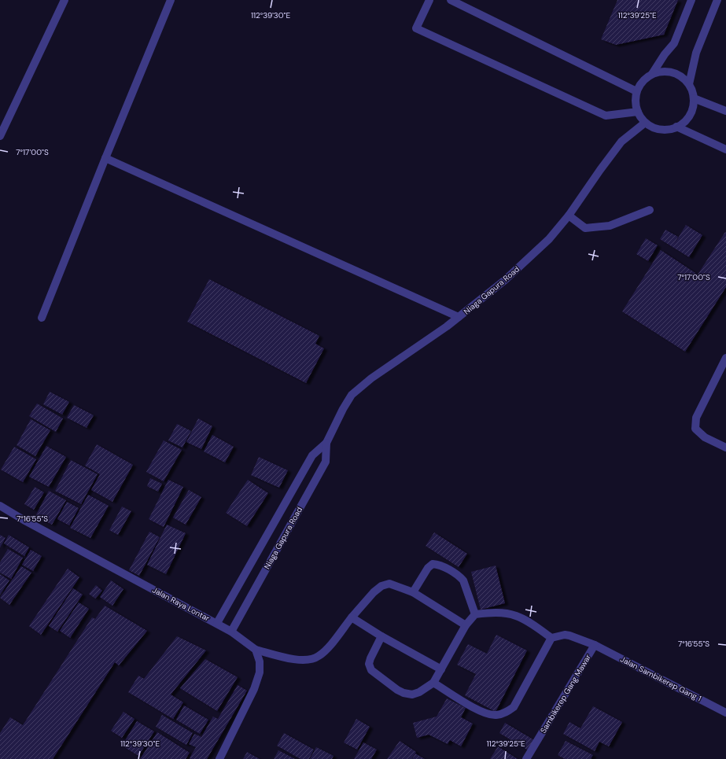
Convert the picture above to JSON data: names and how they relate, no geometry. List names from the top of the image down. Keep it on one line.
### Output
{"streets":{"street":["Niaga Gapura Road","Jalan Raya Lontar","Jalan Sambikerep Gang 1","Sambikerep Gang Mawar"]},"crossings":[["Niaga Gapura Road","Jalan Raya Lontar"],["Jalan Sambikerep Gang 1","Sambikerep Gang Mawar"]],"coordinates":["112°39'30\"E","112°39'25\"E","7°17'00\"S","7°16'55\"S"]}
